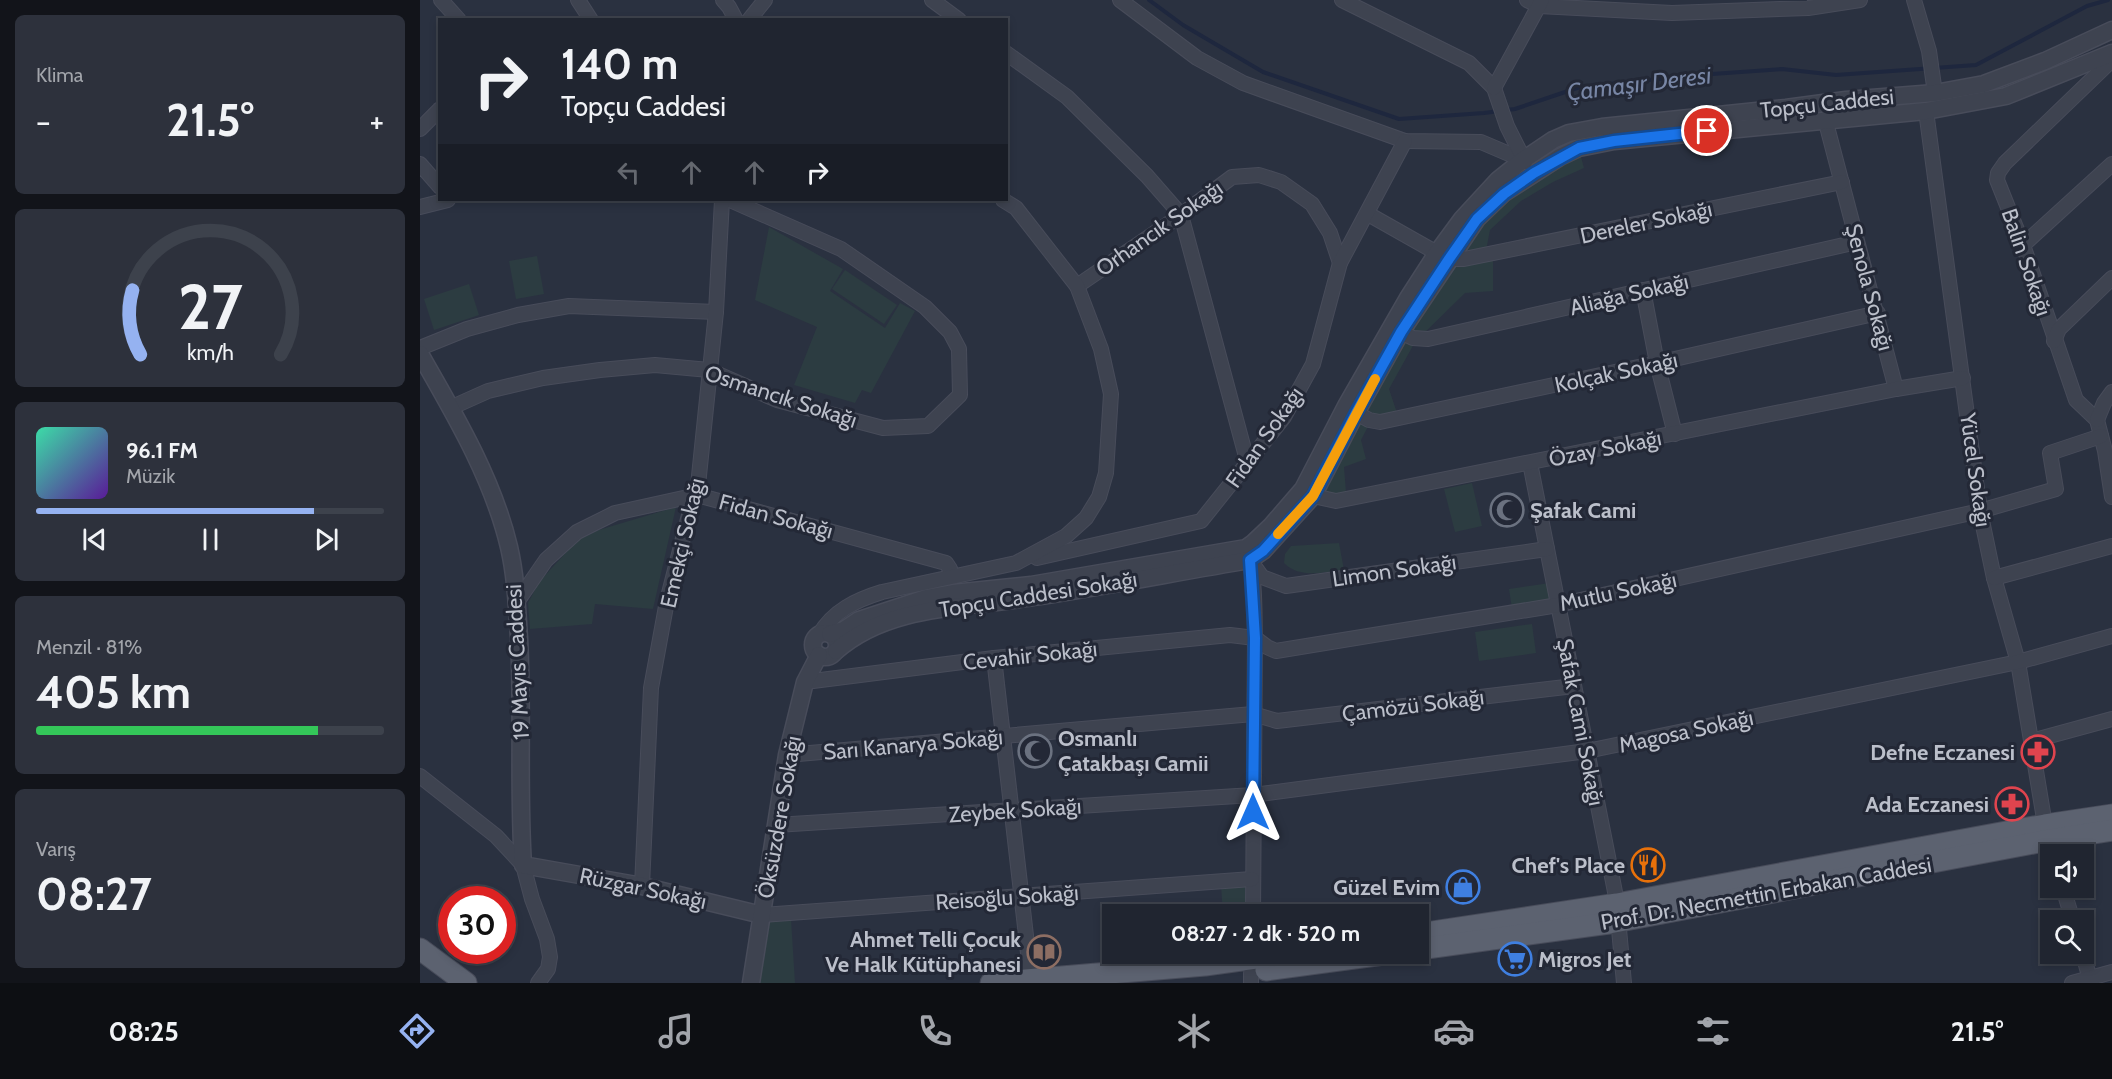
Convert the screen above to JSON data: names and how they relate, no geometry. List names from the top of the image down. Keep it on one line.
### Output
{"streets":{"main road":["Prof. Dr. Necmettin Erbakan Caddesi"],"street":["Topçu Caddesi","Dereler Sokağı","Orhancık Sokağı","Balin Sokağı","Şenola Sokağı","Aliağa Sokağı","Kolçak Sokağı","Osmancık Sokağı","Fidan Sokağı","Özay Sokağı","Yücel Sokağı","Emekçi Sokağı","Limon Sokağı","Mutlu Sokağı","Topçu Caddesi Sokağı","Cevahir Sokağı","19 Mayıs Caddesi","Çamözü Sokağı","Şafak Cami Sokağı","Magosa Sokağı","Sarı Kanarya Sokağı","Zeybek Sokağı","Öksüzdere Sokağı","Rüzgar Sokağı","Reisoğlu Sokağı"]},"crossings":[["Topçu Caddesi","Dereler Sokağı"],["Topçu Caddesi","Şenola Sokağı"],["Topçu Caddesi","Aliağa Sokağı"],["Topçu Caddesi","Kolçak Sokağı"],["Topçu Caddesi","Özay Sokağı"],["Topçu Caddesi","Yücel Sokağı"],["Topçu Caddesi","Limon Sokağı"],["Topçu Caddesi","Topçu Caddesi Sokağı"],["Dereler Sokağı","Şenola Sokağı"],["Orhancık Sokağı","Fidan Sokağı"],["Şenola Sokağı","Aliağa Sokağı"],["Şenola Sokağı","Kolçak Sokağı"],["Şenola Sokağı","Özay Sokağı"],["Osmancık Sokağı","Emekçi Sokağı"],["Osmancık Sokağı","19 Mayıs Caddesi"],["Fidan Sokağı","Emekçi Sokağı"],["Fidan Sokağı","19 Mayıs Caddesi"],["Özay Sokağı","Şafak Cami Sokağı"],["Yücel Sokağı","Mutlu Sokağı"],["Yücel Sokağı","Magosa Sokağı"],["Yücel Sokağı","Prof. Dr. Necmettin Erbakan Caddesi"],["Emekçi Sokağı","Rüzgar Sokağı"],["Limon Sokağı","Topçu Caddesi Sokağı"],["Limon Sokağı","Şafak Cami Sokağı"],["Mutlu Sokağı","Cevahir Sokağı"],["Mutlu Sokağı","Şafak Cami Sokağı"],["Topçu Caddesi Sokağı","Öksüzdere Sokağı"],["Cevahir Sokağı","Öksüzdere Sokağı"],["19 Mayıs Caddesi","Rüzgar Sokağı"],["Çamözü Sokağı","Şafak Cami Sokağı"],["Çamözü Sokağı","Sarı Kanarya Sokağı"],["Şafak Cami Sokağı","Magosa Sokağı"],["Şafak Cami Sokağı","Prof. Dr. Necmettin Erbakan Caddesi"],["Magosa Sokağı","Zeybek Sokağı"],["Sarı Kanarya Sokağı","Öksüzdere Sokağı"],["Zeybek Sokağı","Öksüzdere Sokağı"],["Öksüzdere Sokağı","Rüzgar Sokağı"],["Öksüzdere Sokağı","Reisoğlu Sokağı"],["Rüzgar Sokağı","Reisoğlu Sokağı"]],"water":["Çamaşır Deresi"],"places":{"mosque":["Şafak Cami","Osmanlı Çatakbaşı Camii"],"pharmacy":["Defne Eczanesi","Ada Eczanesi"],"restaurant":["Chef's Place"],"shop":["Güzel Evim"],"library":["Ahmet Telli Çocuk Ve Halk Kütüphanesi"],"supermarket":["Migros Jet"]},"page":{"tile":["Klima",["Menzil · 81%","405 km"],["Varış","08:27"]],"turn":["140 m","Topçu Caddesi"],"heat":["−","21.5°","+"],"song":["96.1 FM","Müzik"],"limit":"30","trip":"08:27 · 2 dk · 520 m","tabs":["08:25","21.5°"],"gauge":["27","km/h"]}}
